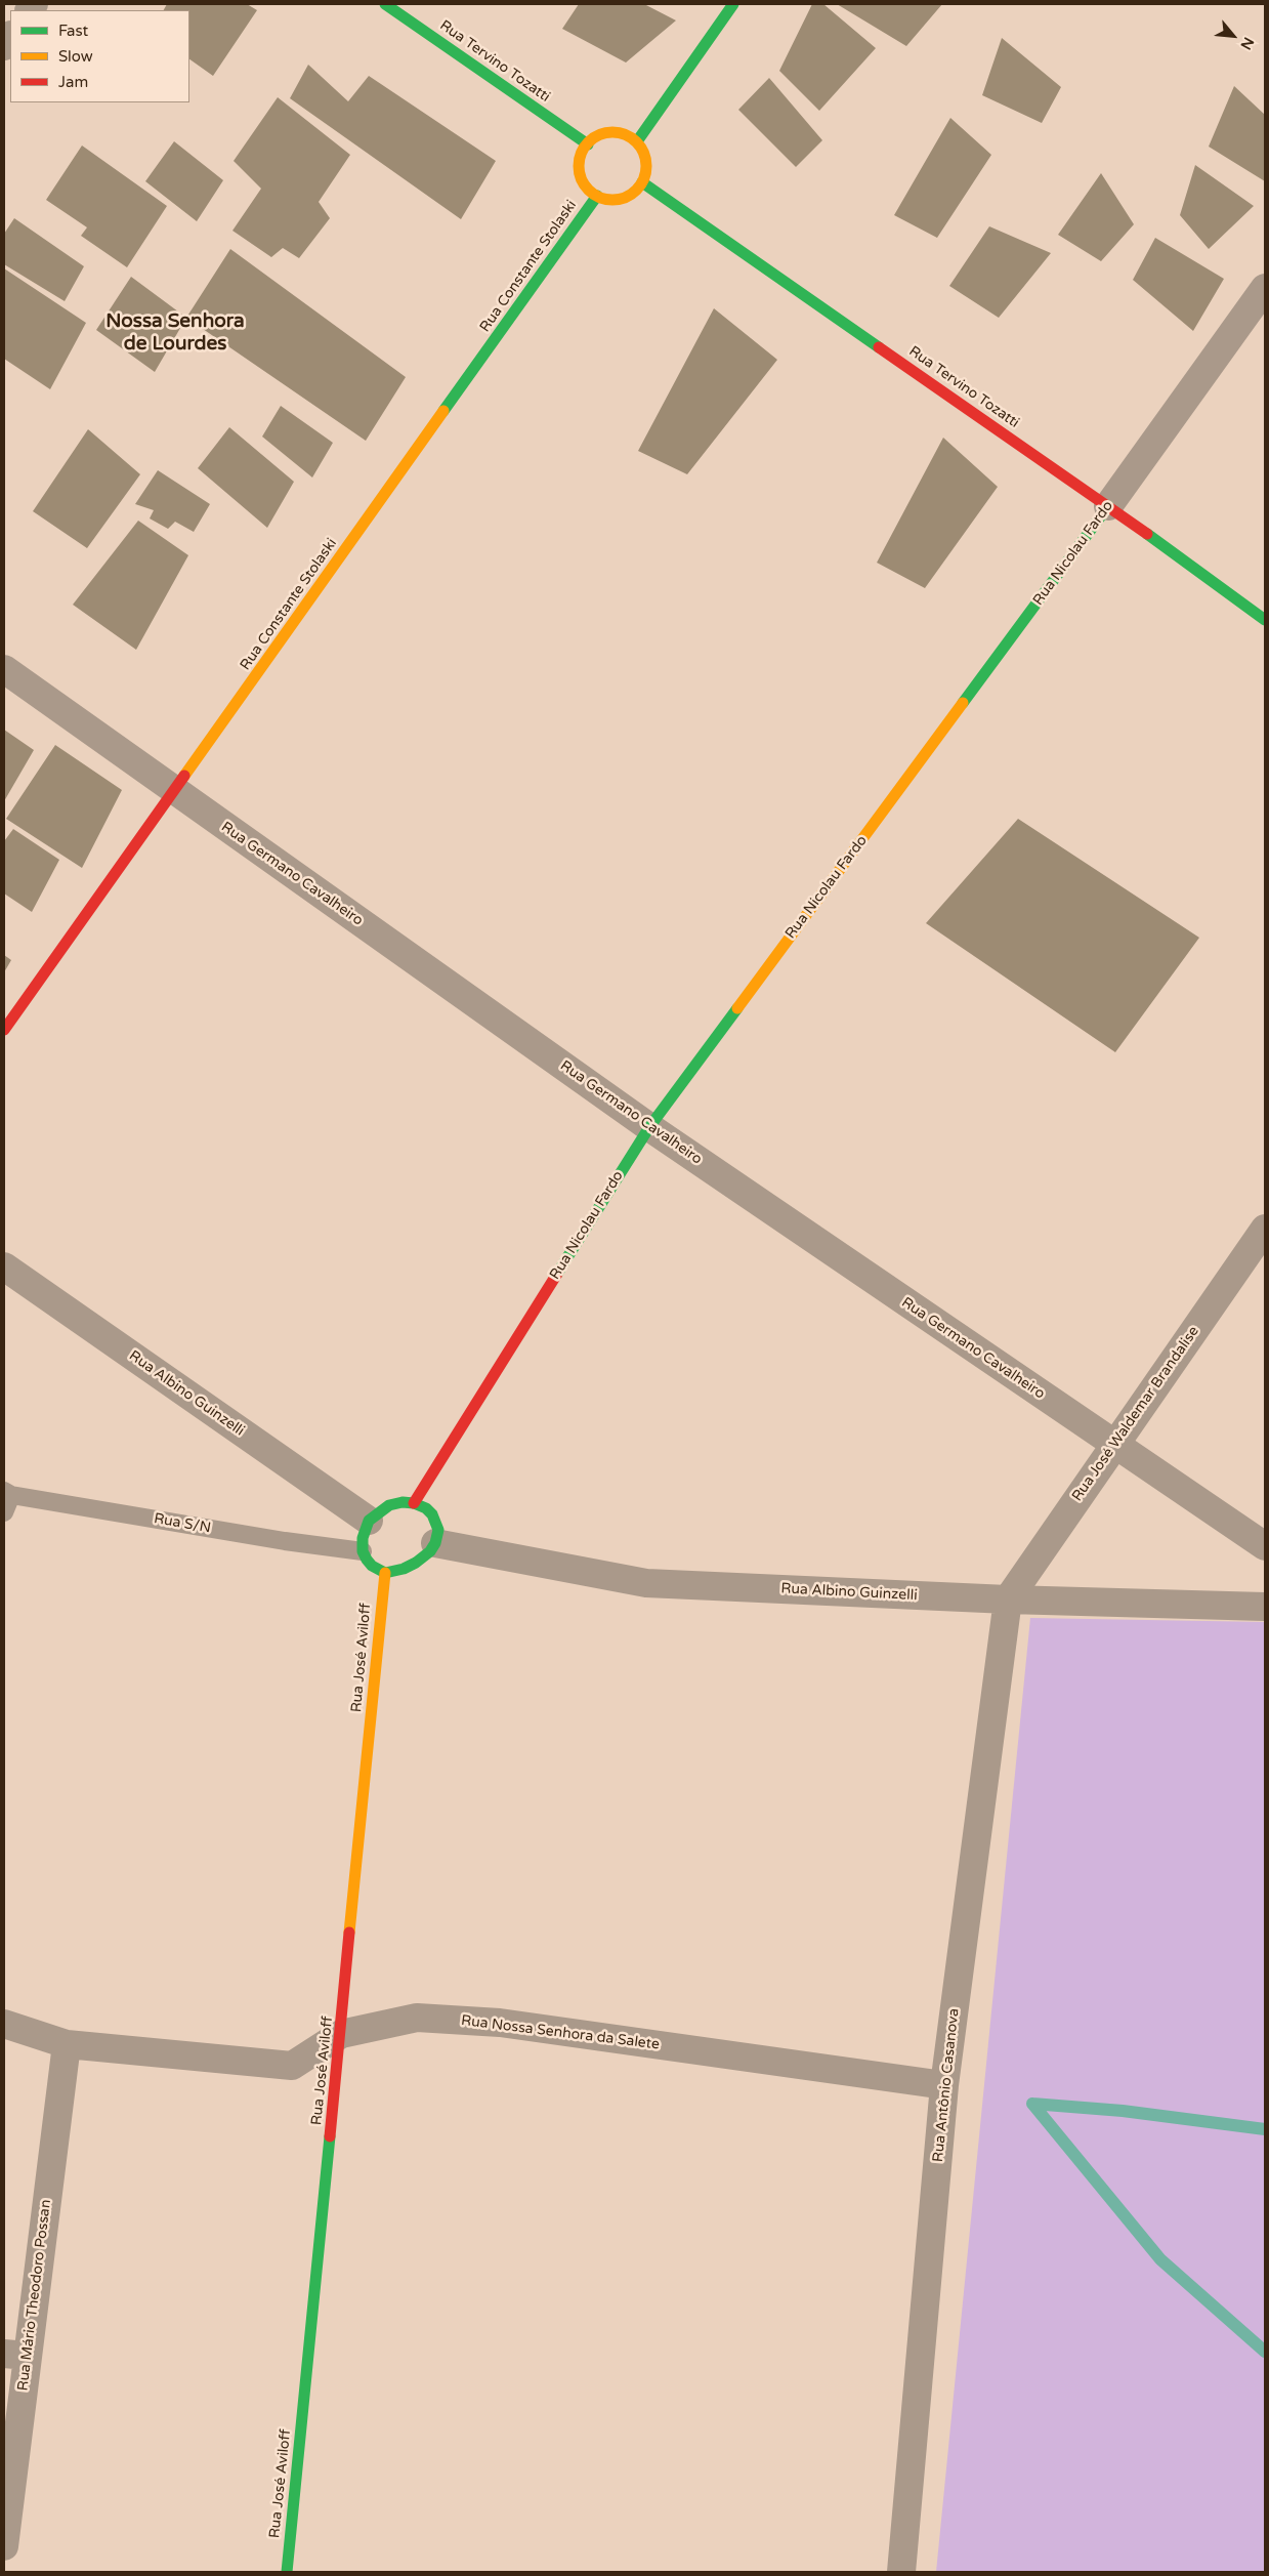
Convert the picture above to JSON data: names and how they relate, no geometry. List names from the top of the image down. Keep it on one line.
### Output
{"streets":{"street":["Rua Tervino Tozatti","Rua Constante Stolaski","Rua Nicolau Fardo","Rua Germano Cavalheiro","Rua Albino Guinzelli","Rua José Waldemar Brandalise","Rua José Aviloff","Rua Nossa Senhora da Salete","Rua Antônio Casanova","Rua Mário Theodoro Possan"],"lane":["Rua S/N"]},"crossings":[["Rua Tervino Tozatti","Rua Constante Stolaski"],["Rua Tervino Tozatti","Rua Nicolau Fardo"],["Rua Constante Stolaski","Rua Germano Cavalheiro"],["Rua Nicolau Fardo","Rua Germano Cavalheiro"],["Rua Nicolau Fardo","Rua Albino Guinzelli"],["Rua Nicolau Fardo","Rua S/N"],["Rua Nicolau Fardo","Rua José Aviloff"],["Rua Germano Cavalheiro","Rua José Waldemar Brandalise"],["Rua Albino Guinzelli","Rua José Waldemar Brandalise"],["Rua Albino Guinzelli","Rua S/N"],["Rua Albino Guinzelli","Rua José Aviloff"],["Rua Albino Guinzelli","Rua Antônio Casanova"],["Rua José Waldemar Brandalise","Rua Antônio Casanova"],["Rua S/N","Rua José Aviloff"],["Rua José Aviloff","Rua Nossa Senhora da Salete"],["Rua Nossa Senhora da Salete","Rua Antônio Casanova"],["Rua Nossa Senhora da Salete","Rua Mário Theodoro Possan"]],"districts":["Nossa Senhora de Lourdes"],"legend":["Fast","Slow","Jam"],"north":"bottom right"}
